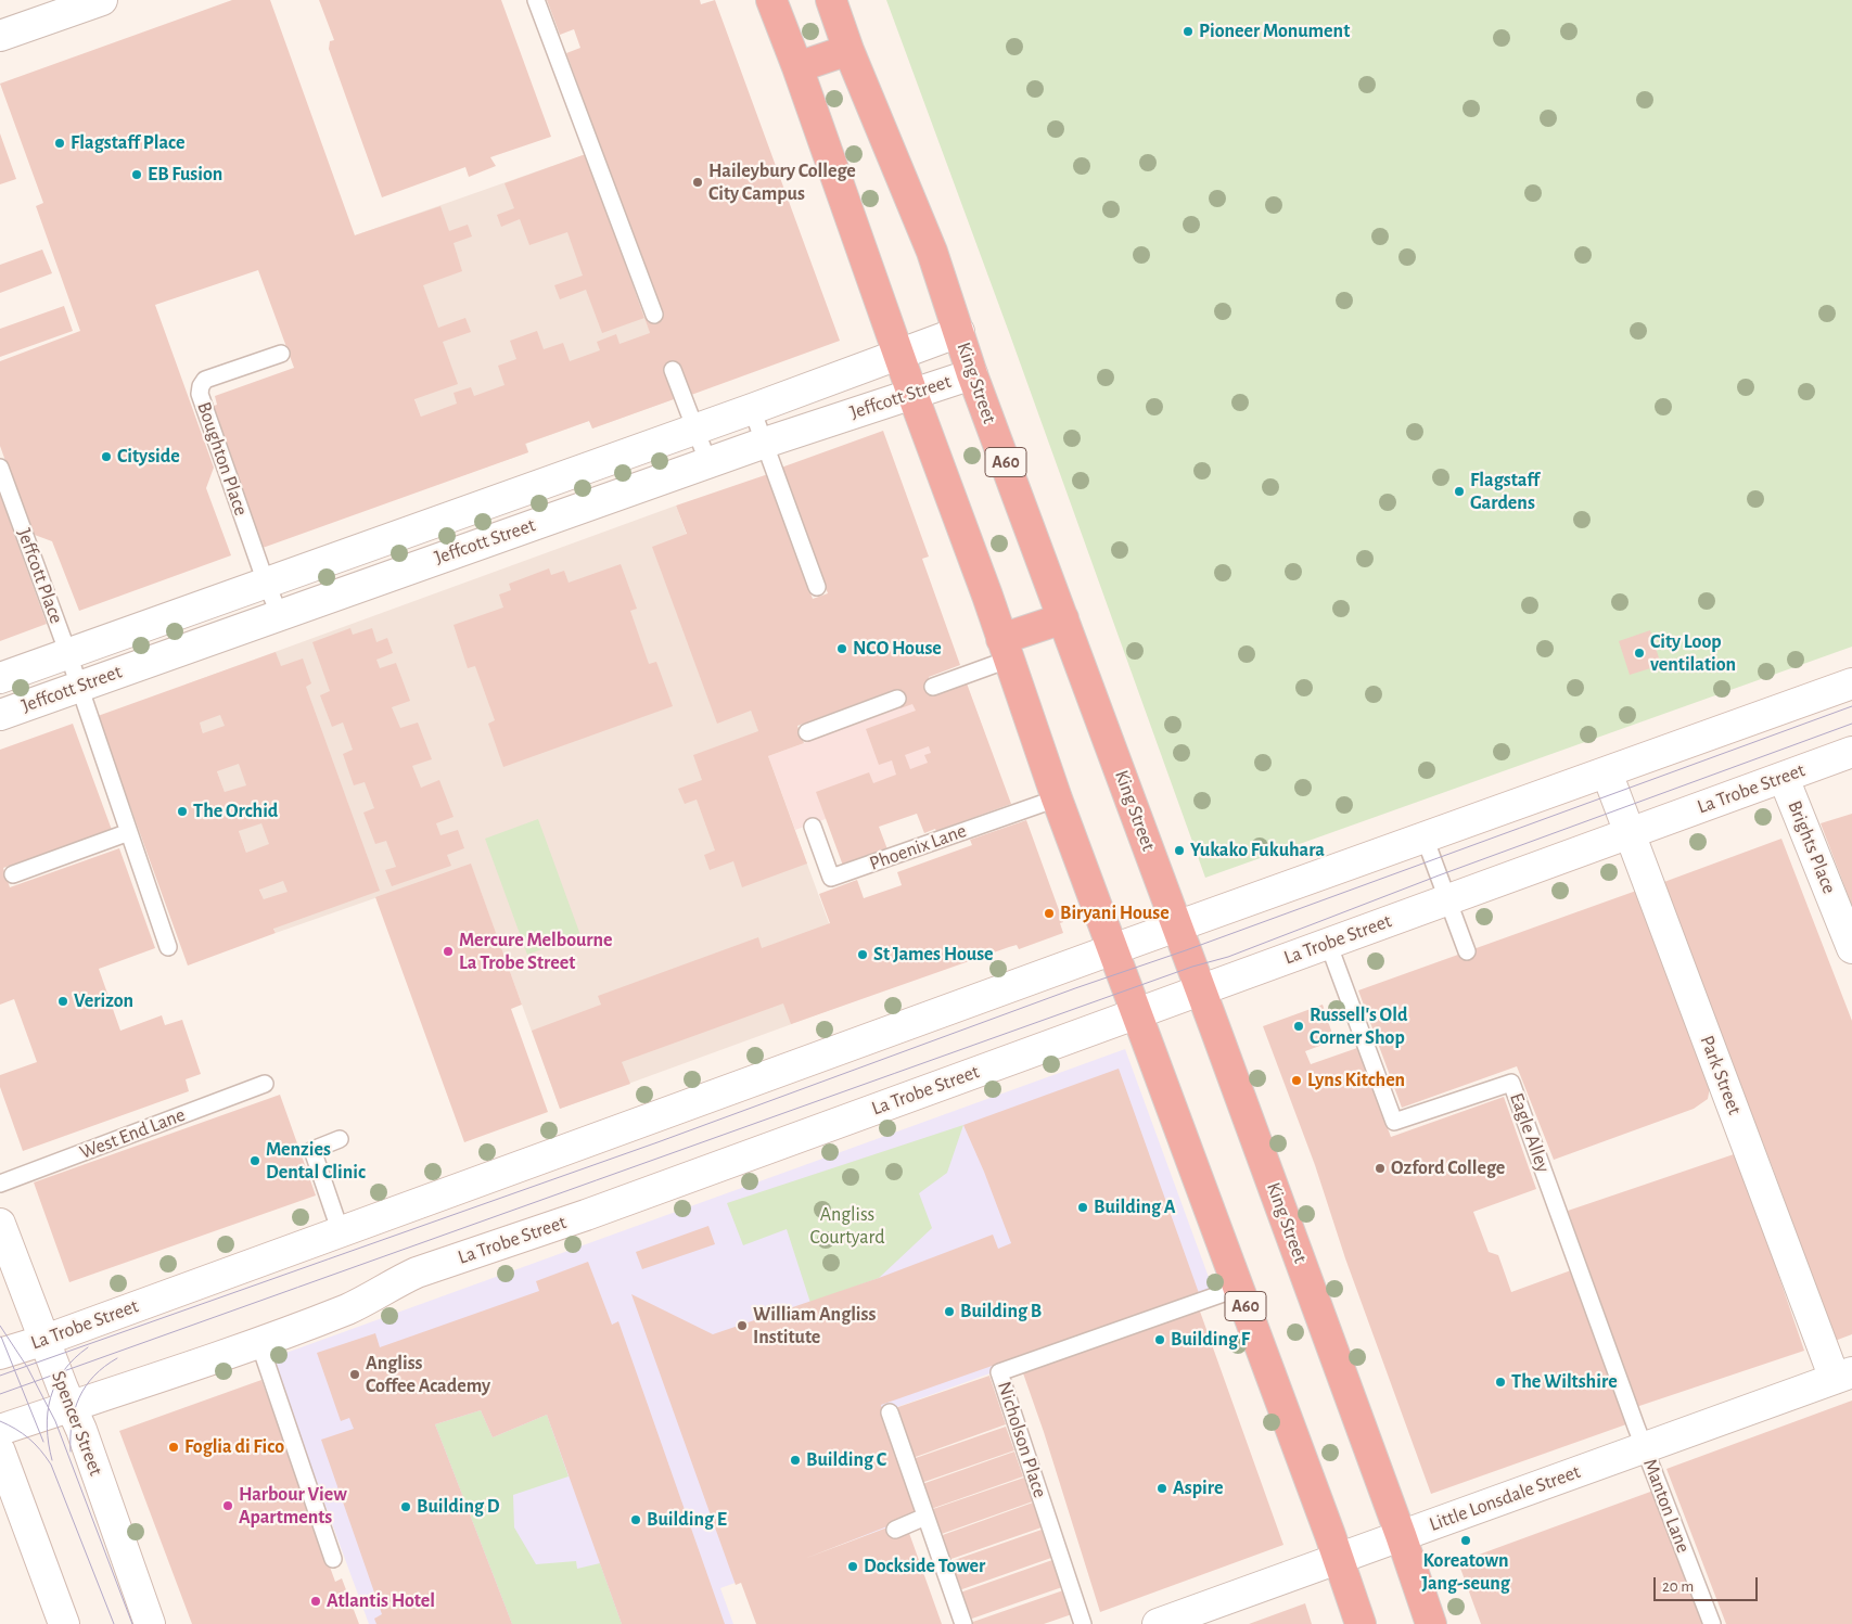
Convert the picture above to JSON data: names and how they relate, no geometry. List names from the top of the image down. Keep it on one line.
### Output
{"streets":{"highway":["King Street","A60"],"street":["Jeffcott Street","La Trobe Street","Brights Place","Park Street","Spencer Street","Little Lonsdale Street"],"lane":["Boughton Place","Jeffcott Place","Phoenix Lane","Eagle Alley","West End Lane","Nicholson Place","Manton Lane"]},"crossings":[["King Street","Jeffcott Street"],["King Street","La Trobe Street"],["King Street","Little Lonsdale Street"],["Jeffcott Street","Boughton Place"],["Jeffcott Street","A60"],["Jeffcott Street","Jeffcott Place"],["A60","La Trobe Street"],["A60","Phoenix Lane"],["A60","Nicholson Place"],["A60","Little Lonsdale Street"],["La Trobe Street","Brights Place"],["La Trobe Street","Park Street"],["La Trobe Street","Eagle Alley"],["La Trobe Street","Spencer Street"],["Park Street","Little Lonsdale Street"],["Eagle Alley","Little Lonsdale Street"],["Eagle Alley","Manton Lane"],["Little Lonsdale Street","Manton Lane"]],"parks":["Angliss Courtyard"],"places":["Pioneer Monument","Flagstaff Place","EB Fusion","Haileybury College City Campus","Cityside","Flagstaff Gardens","NCO House","City Loop ventilation","The Orchid","Yukako Fukuhara","Biryani House","Mercure Melbourne La Trobe Street","St James House","Verizon","Russell's Old Corner Shop","Lyns Kitchen","Menzies Dental Clinic","Ozford College","Building A","Building B","William Angliss Institute","Building F","Angliss Coffee Academy","The Wiltshire","Foglia di Fico","Building C","Aspire","Harbour View Apartments","Building D","Building E","Koreatown Jang-seung","Dockside Tower","Atlantis Hotel"],"scale_bar":"20 m"}
